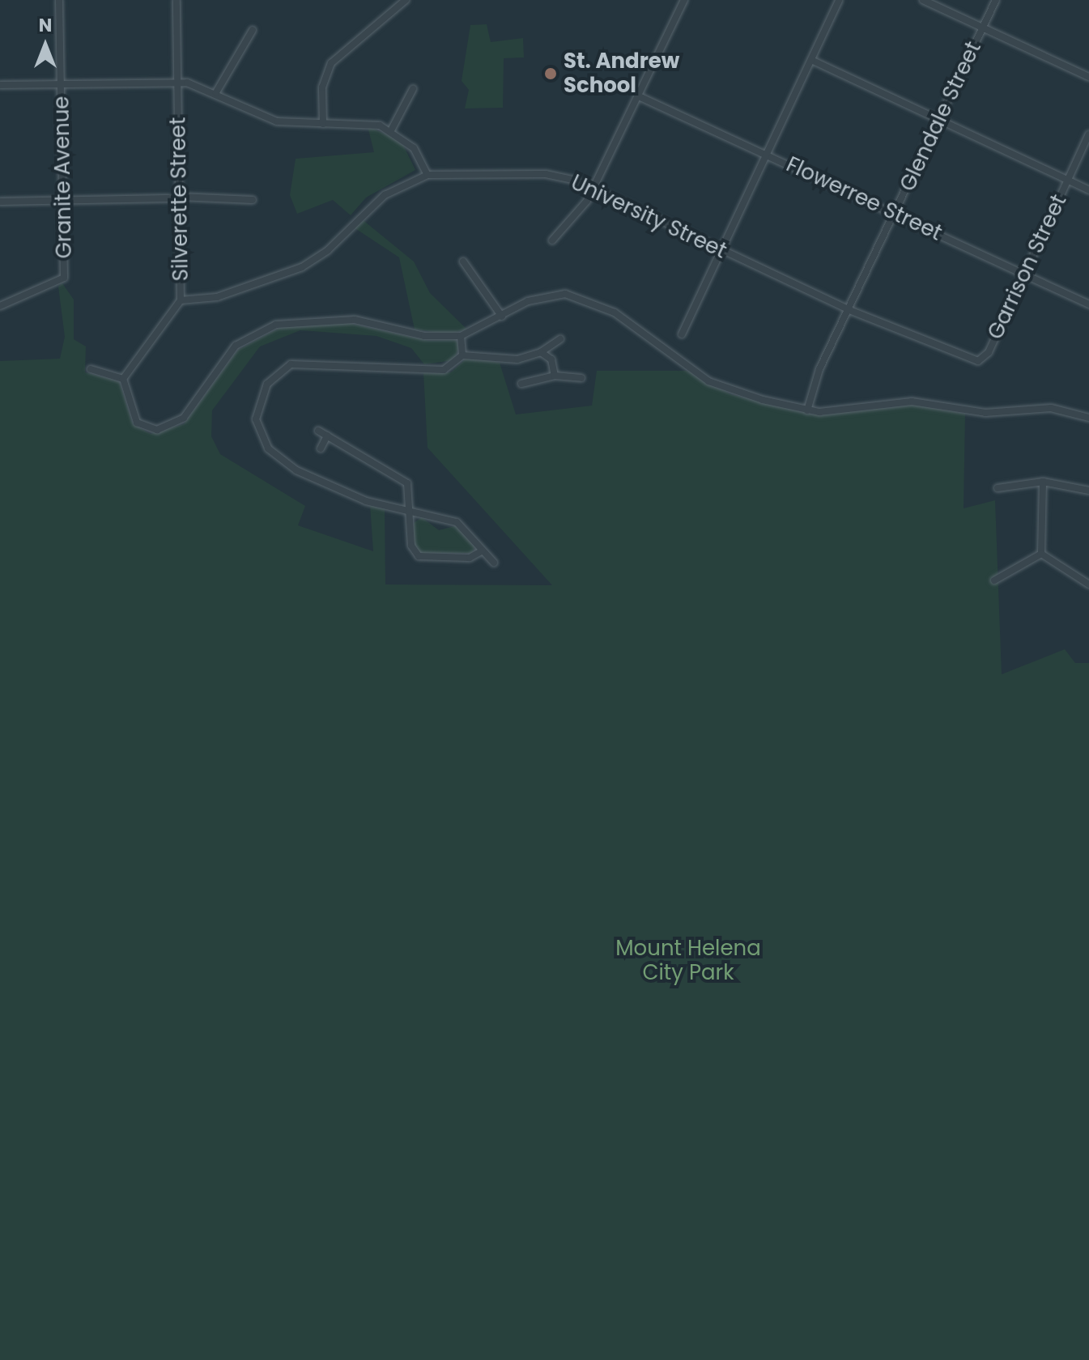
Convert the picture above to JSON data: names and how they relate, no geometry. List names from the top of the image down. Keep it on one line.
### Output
{"streets":{"street":["Glendale Street","Granite Avenue","Silverette Street","Flowerree Street","University Street","Garrison Street"]},"crossings":[["Glendale Street","Flowerree Street"],["Glendale Street","University Street"],["Silverette Street","University Street"],["Flowerree Street","Garrison Street"],["University Street","Garrison Street"]],"parks":["Mount Helena City Park"],"places":["St. Andrew School"],"north":"top"}
